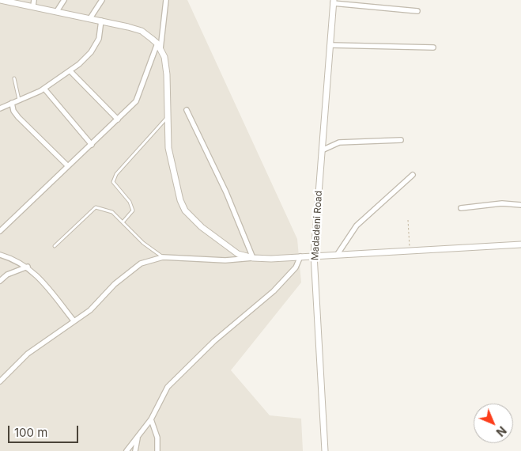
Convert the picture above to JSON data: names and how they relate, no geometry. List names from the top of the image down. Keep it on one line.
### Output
{"streets":{"street":["Madadeni Road"]},"scale_bar":"100 m","north":"bottom right"}
